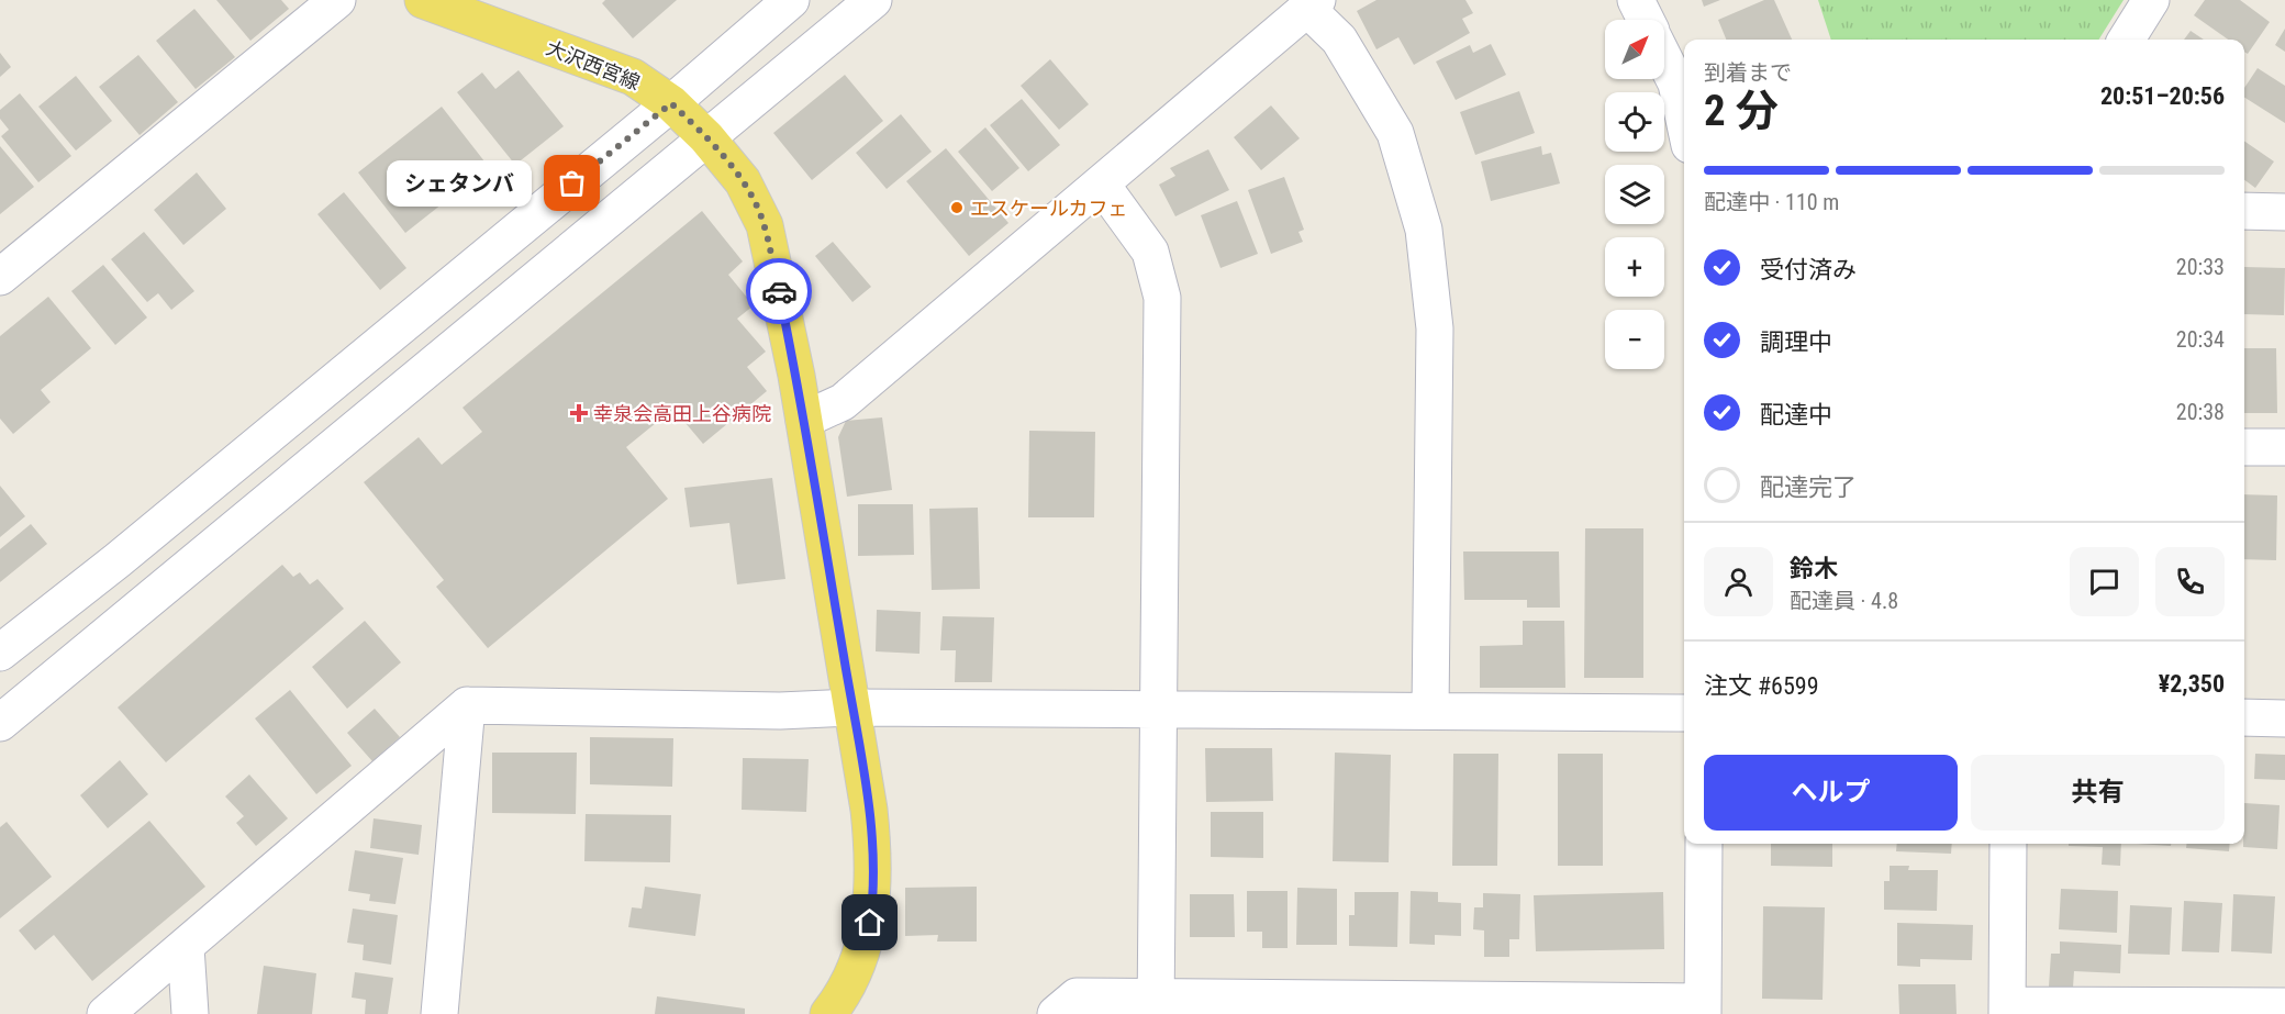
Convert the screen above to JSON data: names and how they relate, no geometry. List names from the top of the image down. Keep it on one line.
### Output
{"streets":{"main road":["大沢西宮線"]},"places":{"other":["シェタンバ","エスケールカフェ"],"health":["幸泉会高田上谷病院"]},"north":"top right","page":{"map_buttons":["+","−"],"heading":["2 分","到着まで","20:51–20:56"],"panel":["鈴木","配達員 · 4.8","注文 #6599","¥2,350"],"bar":"配達中 · 110 m","bubble":"シェタンバ","list":[["受付済み","20:33"],["調理中","20:34"],["配達中","20:38"],"配達完了"],"buttons":["ヘルプ","共有"]}}
